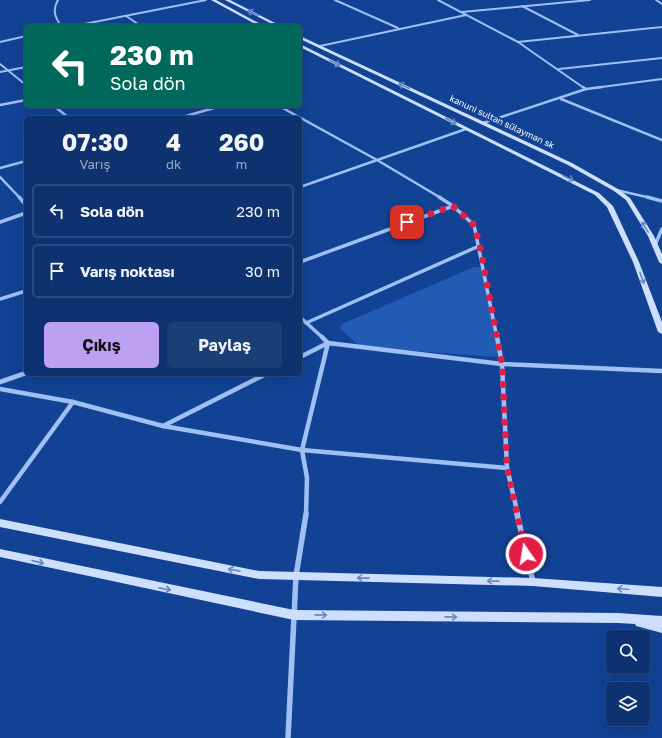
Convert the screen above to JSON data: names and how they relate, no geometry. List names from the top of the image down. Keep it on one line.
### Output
{"streets":{"main road":["kanuni sultan sülayman sk"]},"page":{"turn":["230 m","Sola dön"],"eta":["07:30","Varış","4","dk","260","m"],"list":[{"name":"Sola dön","value":"230 m"},{"name":"Varış noktası","value":"30 m"}],"buttons":["Çıkış","Paylaş"]}}
